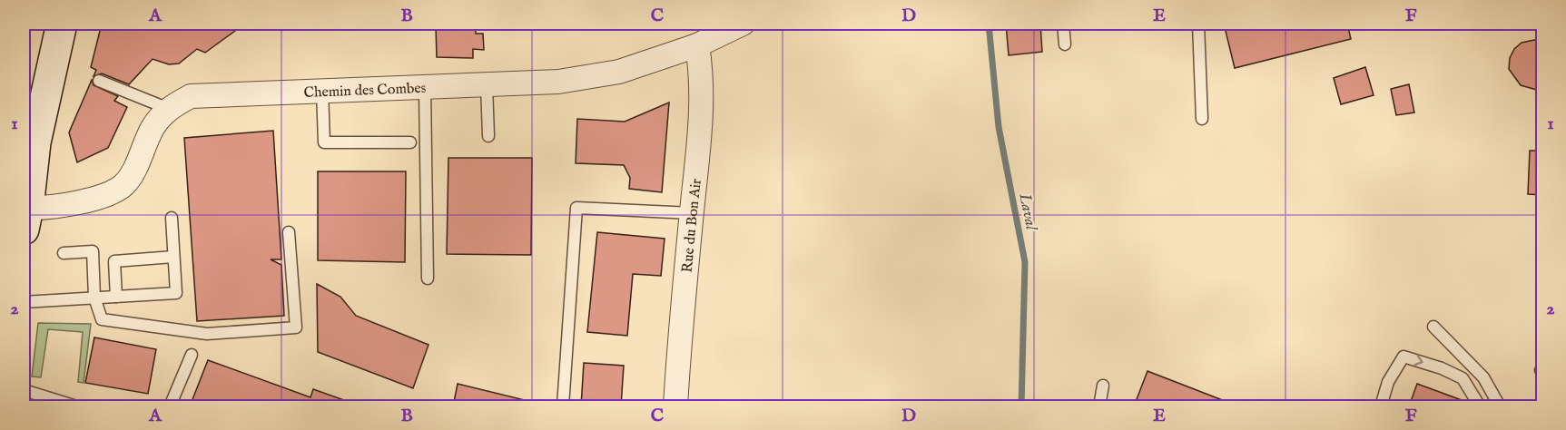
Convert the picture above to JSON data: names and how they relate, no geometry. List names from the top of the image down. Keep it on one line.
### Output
{"streets":{"street":["Chemin des Combes","Rue du Bon Air"]},"crossings":[["Chemin des Combes","Rue du Bon Air"]],"water":["Laval"],"grid":{"columns":["A","B","C","D","E","F"],"rows":["1","2"]}}
